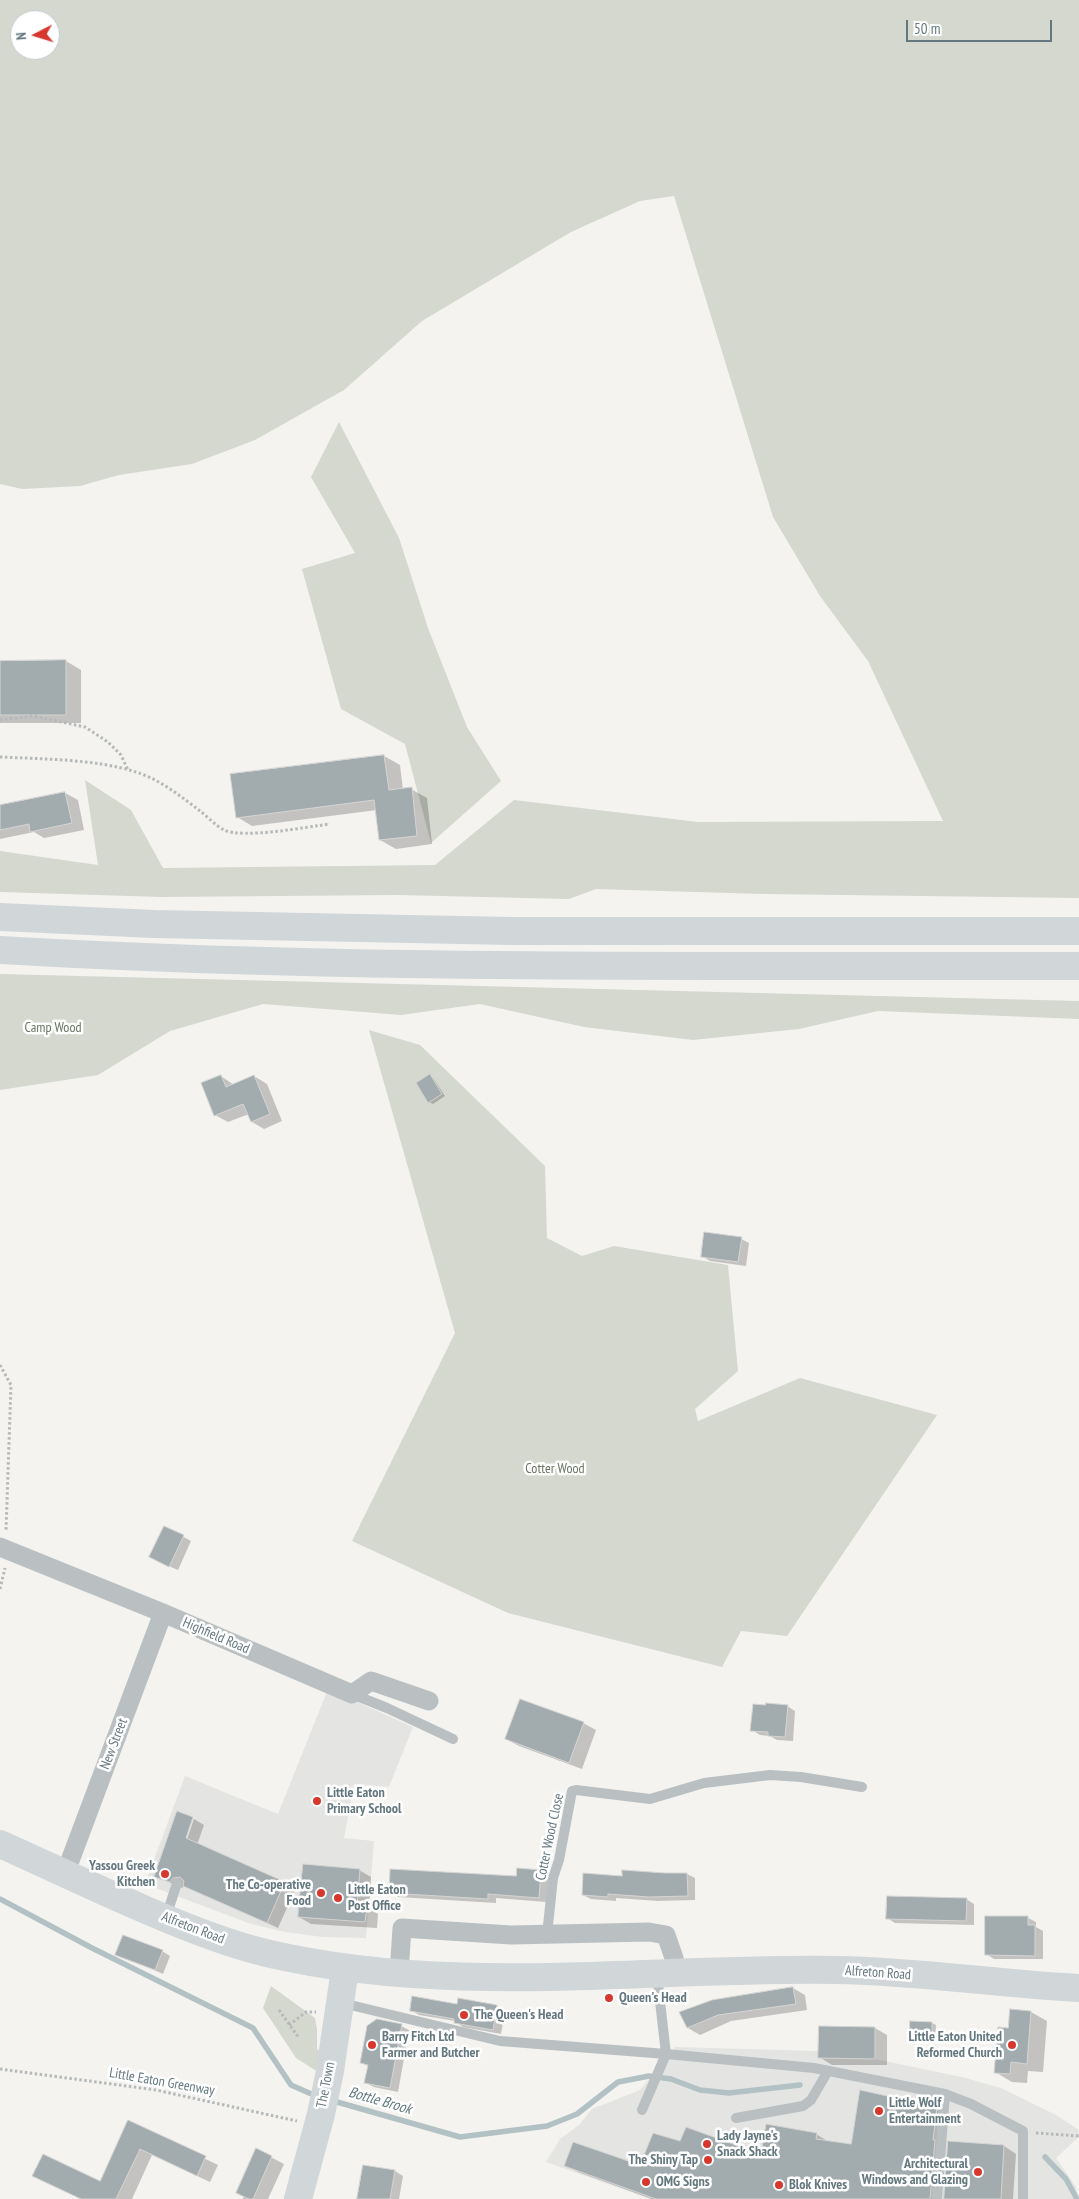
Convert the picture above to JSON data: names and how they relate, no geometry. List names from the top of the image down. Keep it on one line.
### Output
{"streets":{"main road":["Alfreton Road","The Town"],"street":["Highfield Road","New Street"],"lane":["Cotter Wood Close"],"path":["Little Eaton Greenway"]},"crossings":[["Highfield Road","New Street"],["New Street","Alfreton Road"],["Alfreton Road","The Town"],["Little Eaton Greenway","The Town"]],"water":["Bottle Brook"],"parks":["Camp Wood","Cotter Wood"],"places":["Little Eaton Primary School","Yassou Greek Kitchen","The Co-operative Food","Little Eaton Post Office","Queen's Head","The Queen's Head","Barry Fitch Ltd Farmer and Butcher","Little Eaton United Reformed Church","Little Wolf Entertainment","Lady Jayne's Snack Shack","The Shiny Tap","Architectural Windows and Glazing","OMG Signs","Blok Knives"],"scale_bar":"50 m","north":"left"}
